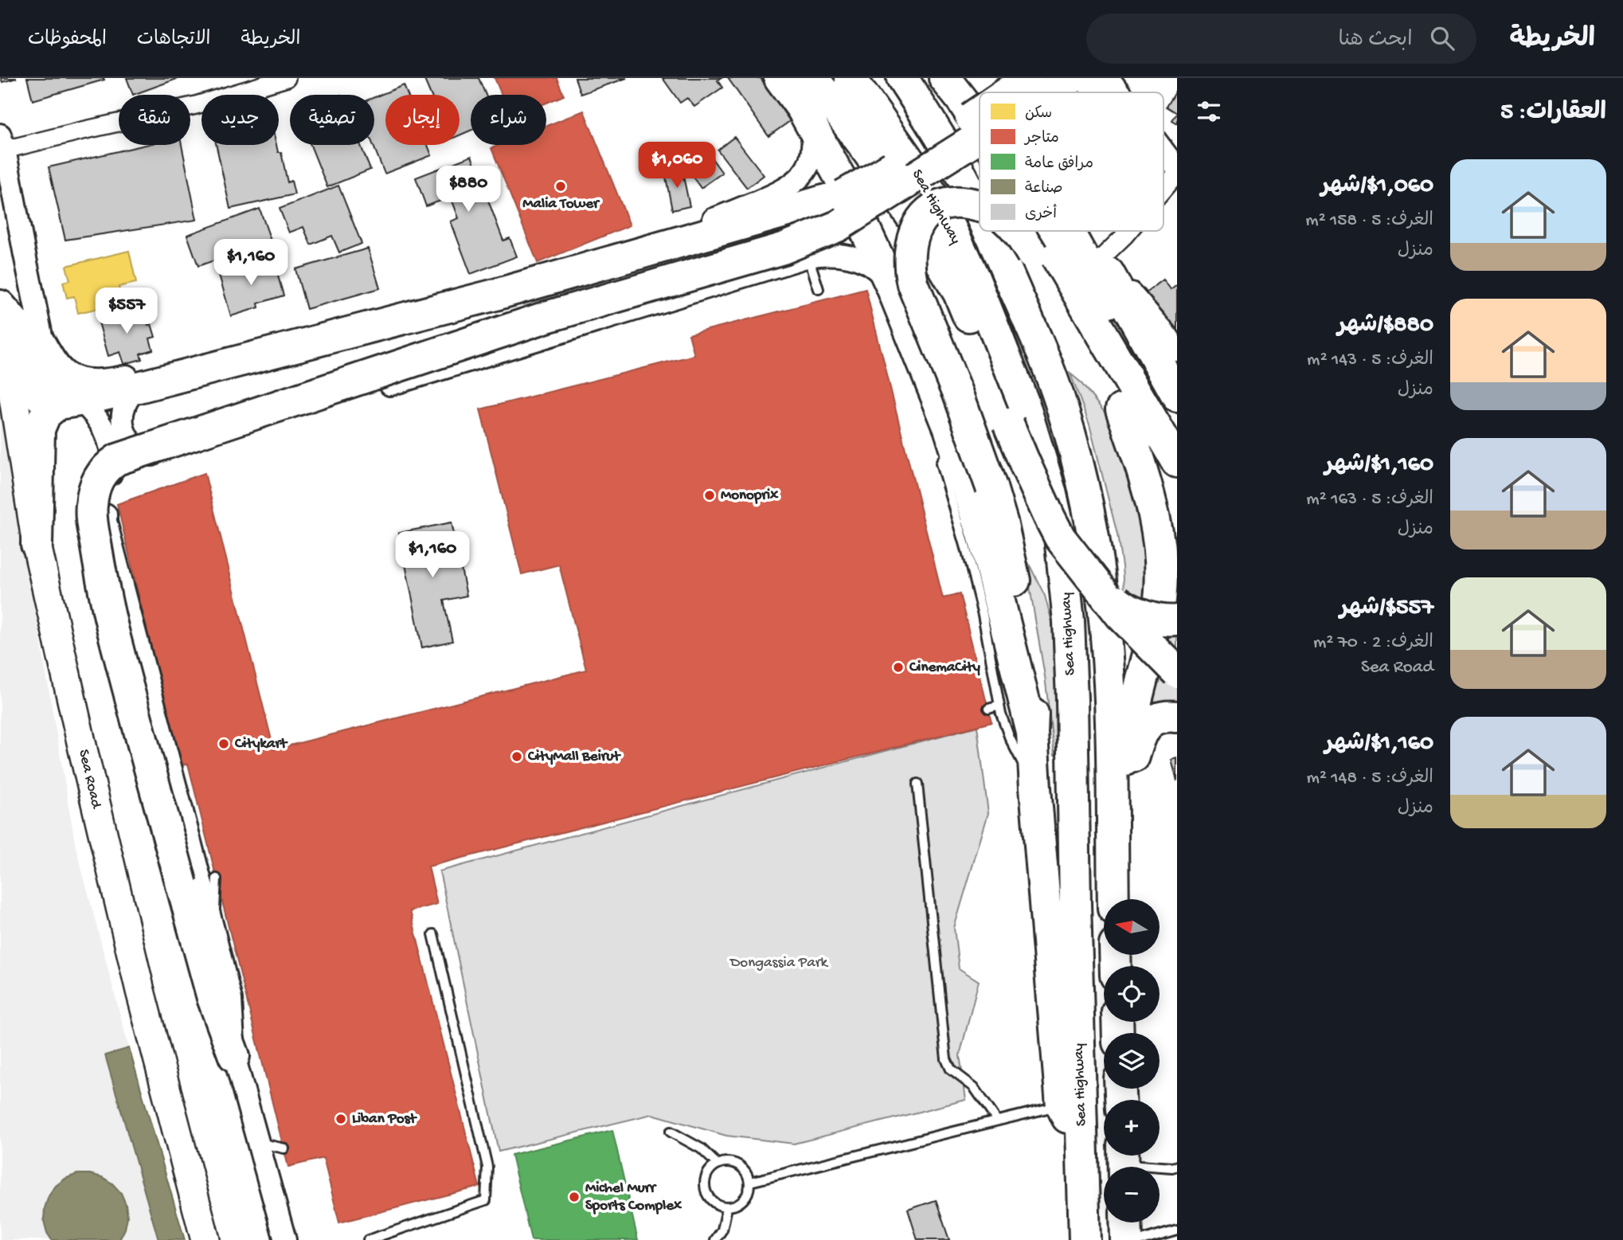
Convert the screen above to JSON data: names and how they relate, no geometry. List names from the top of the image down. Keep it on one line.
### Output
{"streets":{"highway":["Sea Highway","Sea Road"]},"parks":["Dongassia Park"],"places":["Malia Tower","Monoprix","CinemaCity","Citykart","CityMall Beirut","Liban Post","Michel Murr Sports Complex"],"legend":["سكن","متاجر","مرافق عامة","صناعة","أخرى"],"north":"left","page":{"header":"الخريطة","search":"ابحث هنا","nav":["الخريطة","الاتجاهات","المحفوظات"],"heading":"العقارات: 5","chip":["شراء","إيجار","تصفية","جديد","شقة"],"price":["$1,060","$880","$1,160","$557","$1,160"],"list":[{"name":"$1,060/شهر","note":"الغرف: 5 · 158 m² · منزل"},{"name":"$880/شهر","note":"الغرف: 5 · 143 m² · منزل"},{"name":"$1,160/شهر","note":"الغرف: 5 · 163 m² · منزل"},{"name":"$557/شهر","note":"الغرف: 2 · 70 m² · Sea Road"},{"name":"$1,160/شهر","note":"الغرف: 5 · 148 m² · منزل"}],"map_buttons":["+","−"]}}
